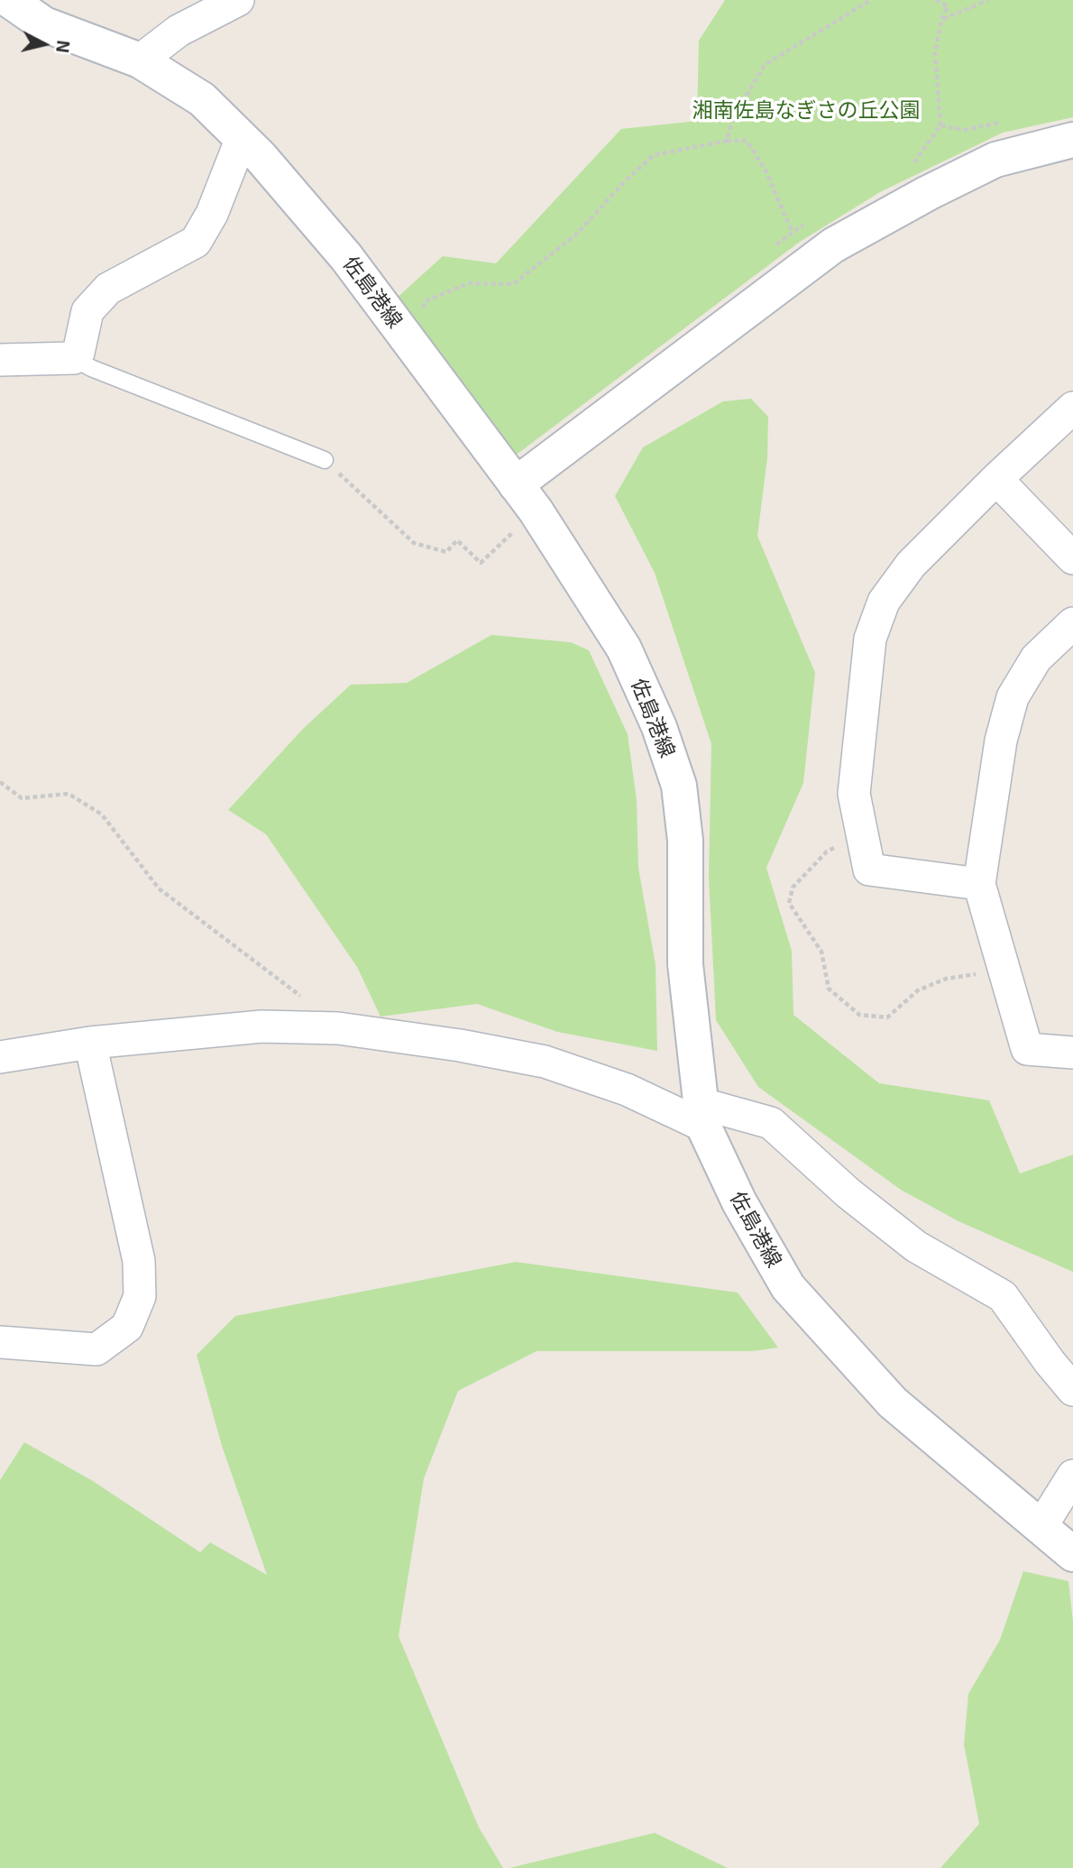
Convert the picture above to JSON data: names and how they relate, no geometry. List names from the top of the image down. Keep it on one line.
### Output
{"streets":{"main road":["佐島港線"]},"parks":["湘南佐島なぎさの丘公園"],"north":"right"}
